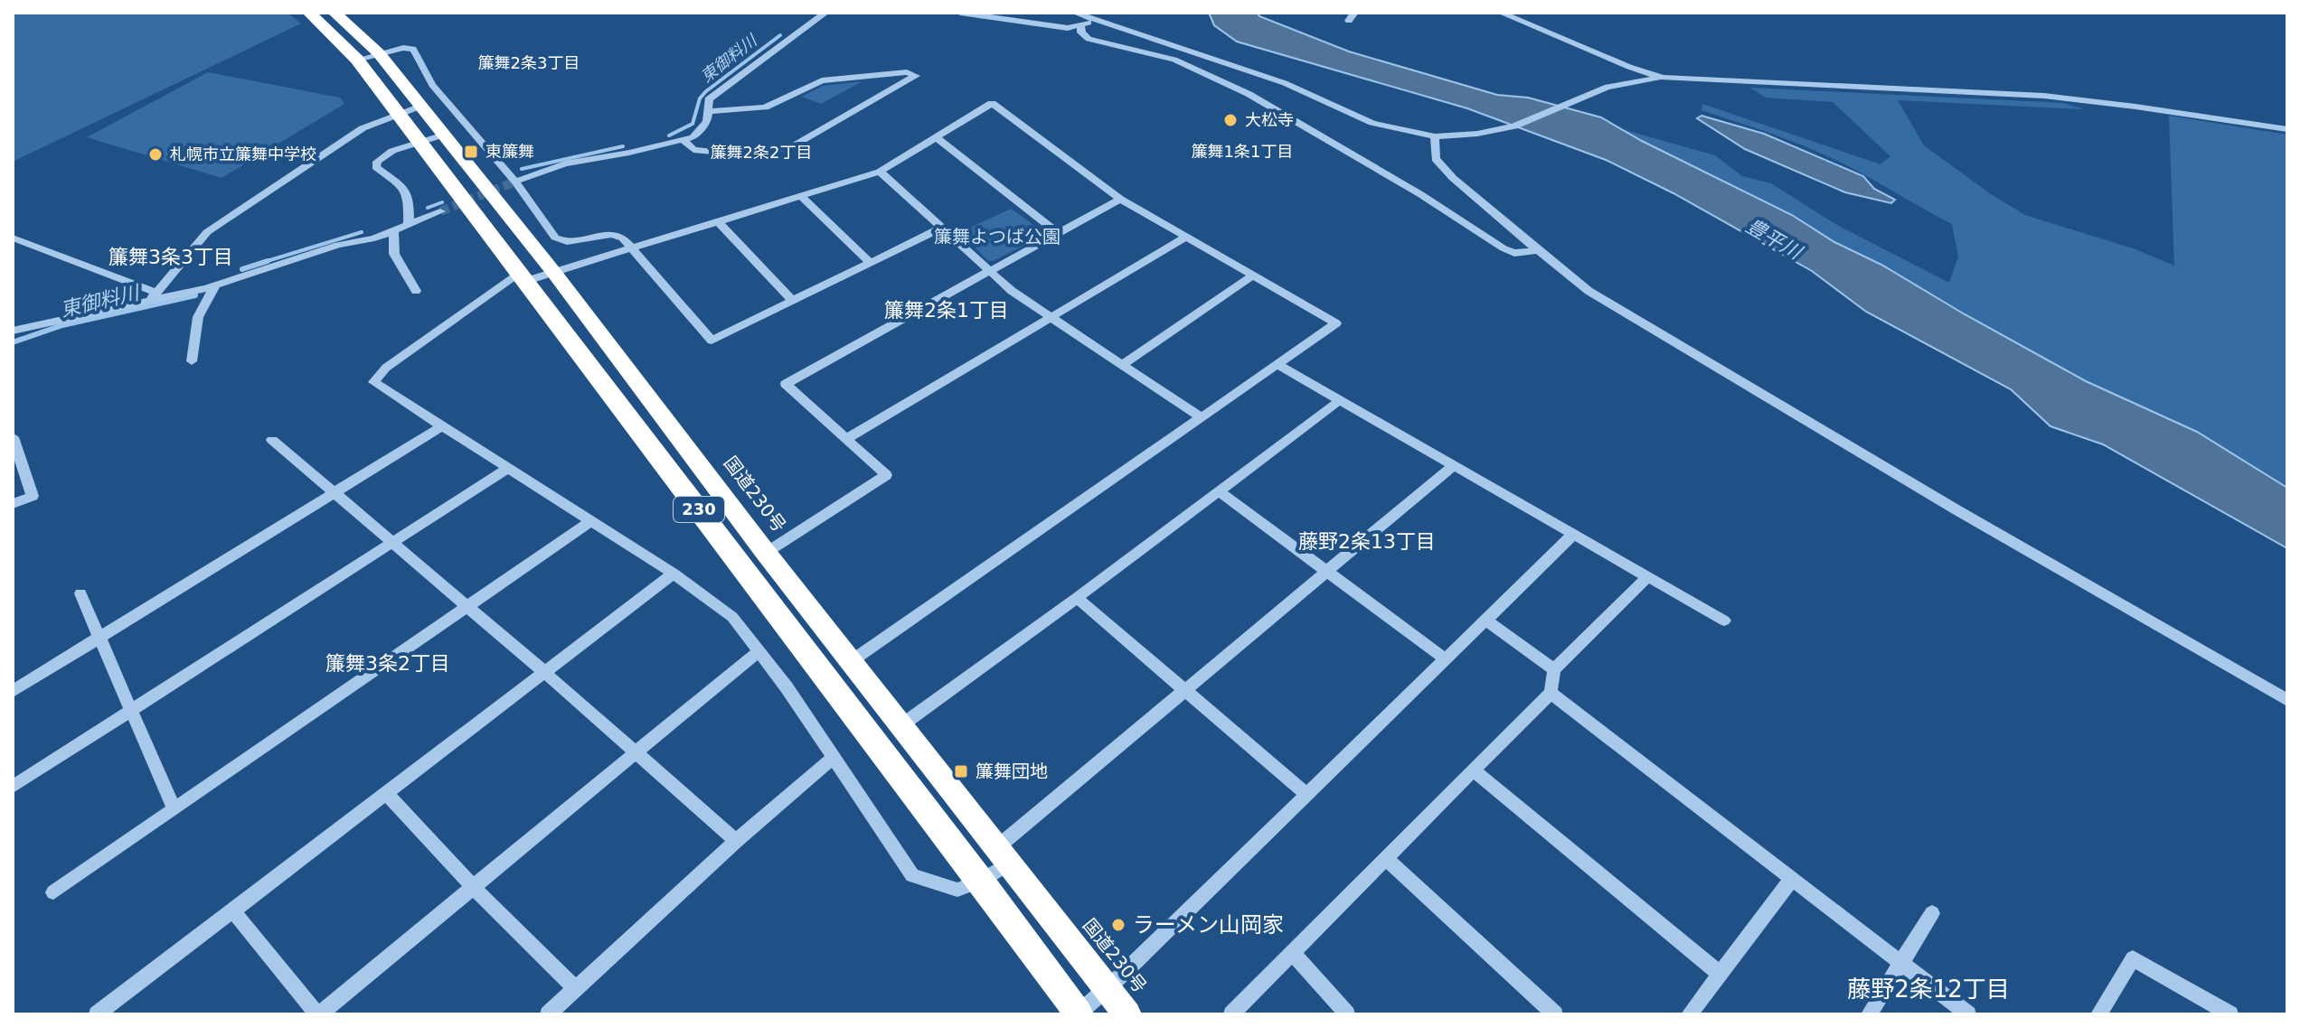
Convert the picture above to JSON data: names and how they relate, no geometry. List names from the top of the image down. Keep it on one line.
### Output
{"streets":{"highway":["国道230号","230"]},"districts":["簾舞2条3丁目","簾舞1条1丁目","簾舞2条2丁目","簾舞3条3丁目","簾舞2条1丁目","藤野2条13丁目","簾舞3条2丁目","藤野2条12丁目"],"water":["東御料川","豊平川"],"parks":["簾舞よつば公園"],"places":{"other":["大松寺","札幌市立簾舞中学校","ラーメン山岡家"],"transit":["東簾舞","簾舞団地"]}}
